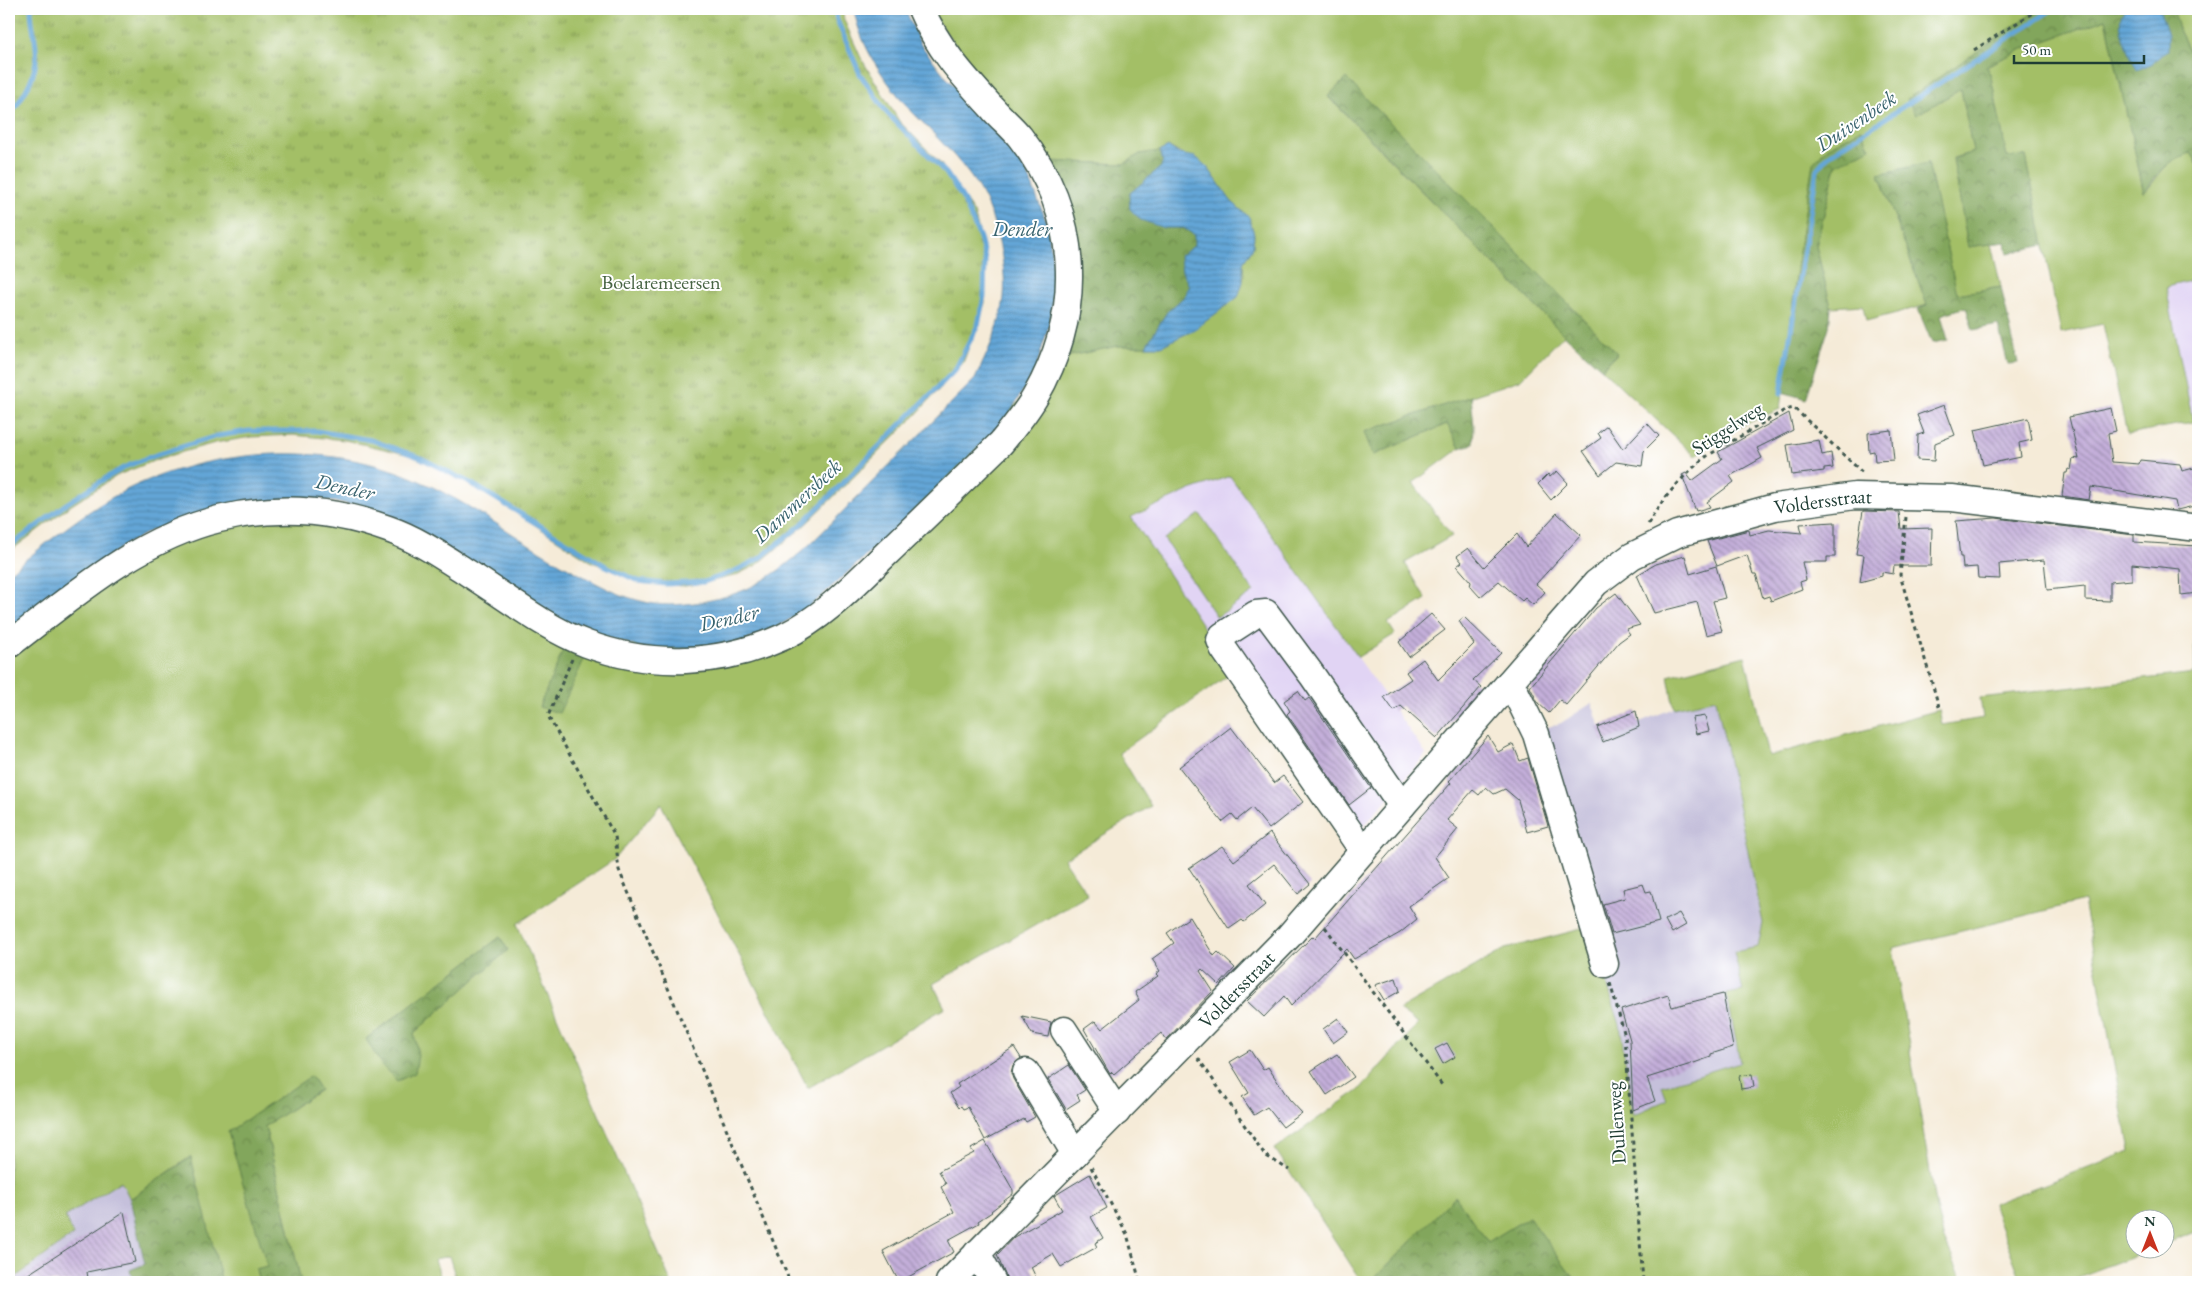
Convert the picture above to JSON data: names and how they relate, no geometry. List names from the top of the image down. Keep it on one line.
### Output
{"streets":{"street":["Voldersstraat"],"path":["Stiggelweg","Dullenweg"]},"crossings":[["Stiggelweg","Voldersstraat"]],"water":["Duivenbeek","Dender","Dammersbeek"],"parks":["Boelaremeersen"],"scale_bar":"50 m","north":"top"}
